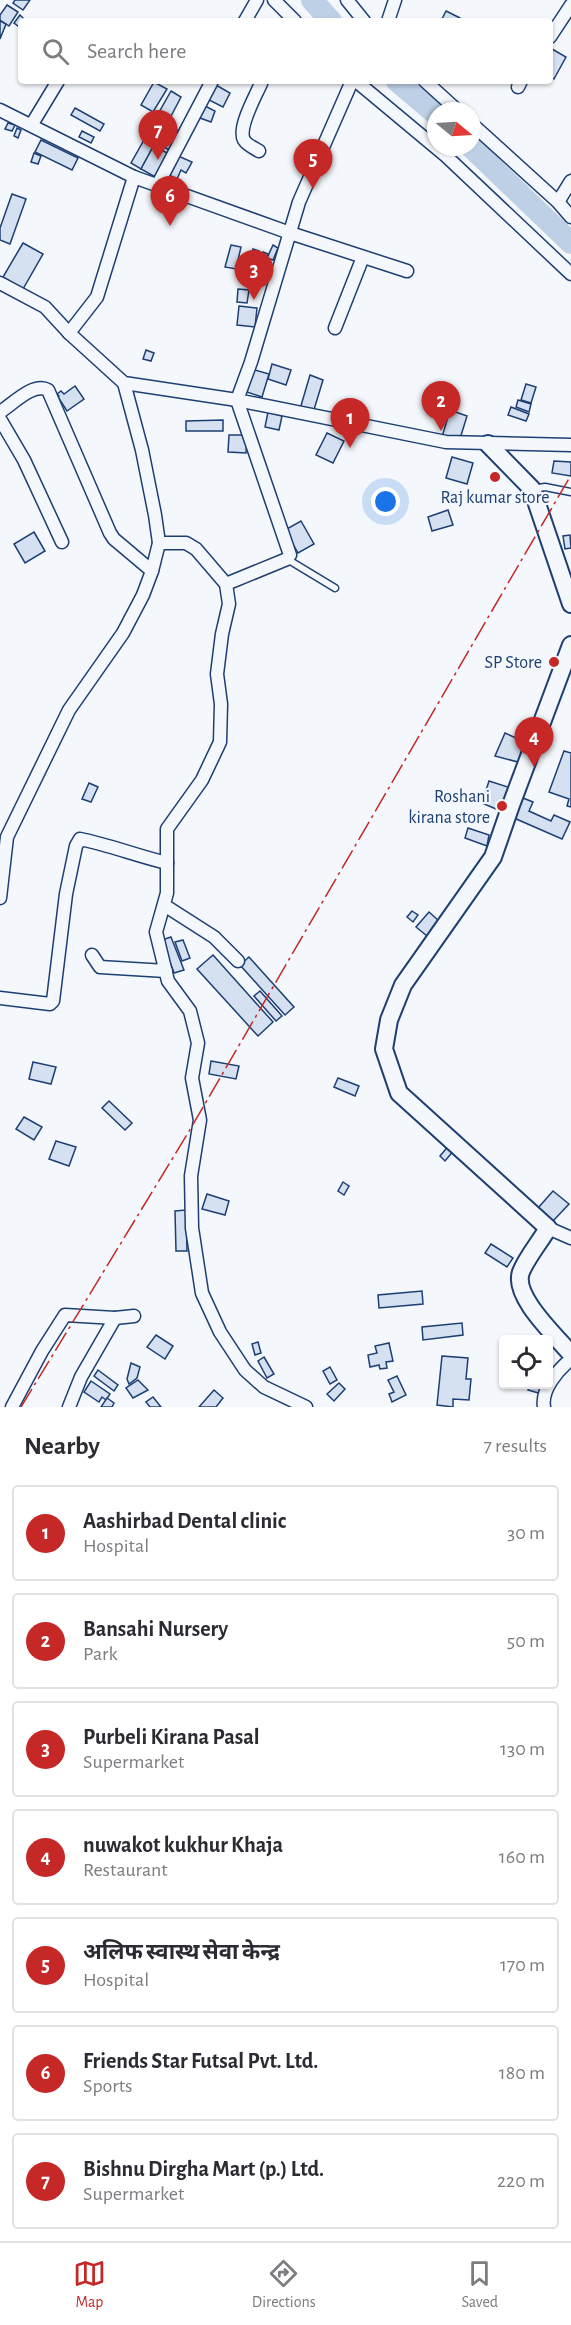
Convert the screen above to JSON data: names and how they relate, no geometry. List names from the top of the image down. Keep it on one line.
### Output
{"places":["Raj kumar store","SP Store","Roshani kirana store"],"north":"right","page":{"search":"Search here","pins":["7","5","6","3","2","1","4"],"heading":["Nearby","7 results"],"list":[{"mark":"1","name":"Aashirbad Dental clinic","note":"Hospital","value":"30 m"},{"mark":"2","name":"Bansahi Nursery","note":"Park","value":"50 m"},{"mark":"3","name":"Purbeli Kirana Pasal","note":"Supermarket","value":"130 m"},{"mark":"4","name":"nuwakot kukhur Khaja","note":"Restaurant","value":"160 m"},{"mark":"5","name":"अलिफ स्वास्थ सेवा केन्द्र","note":"Hospital","value":"170 m"},{"mark":"6","name":"Friends Star Futsal Pvt. Ltd.","note":"Sports","value":"180 m"},{"mark":"7","name":"Bishnu Dirgha Mart (p.) Ltd.","note":"Supermarket","value":"220 m"}],"nav":["Map","Directions","Saved"]}}
